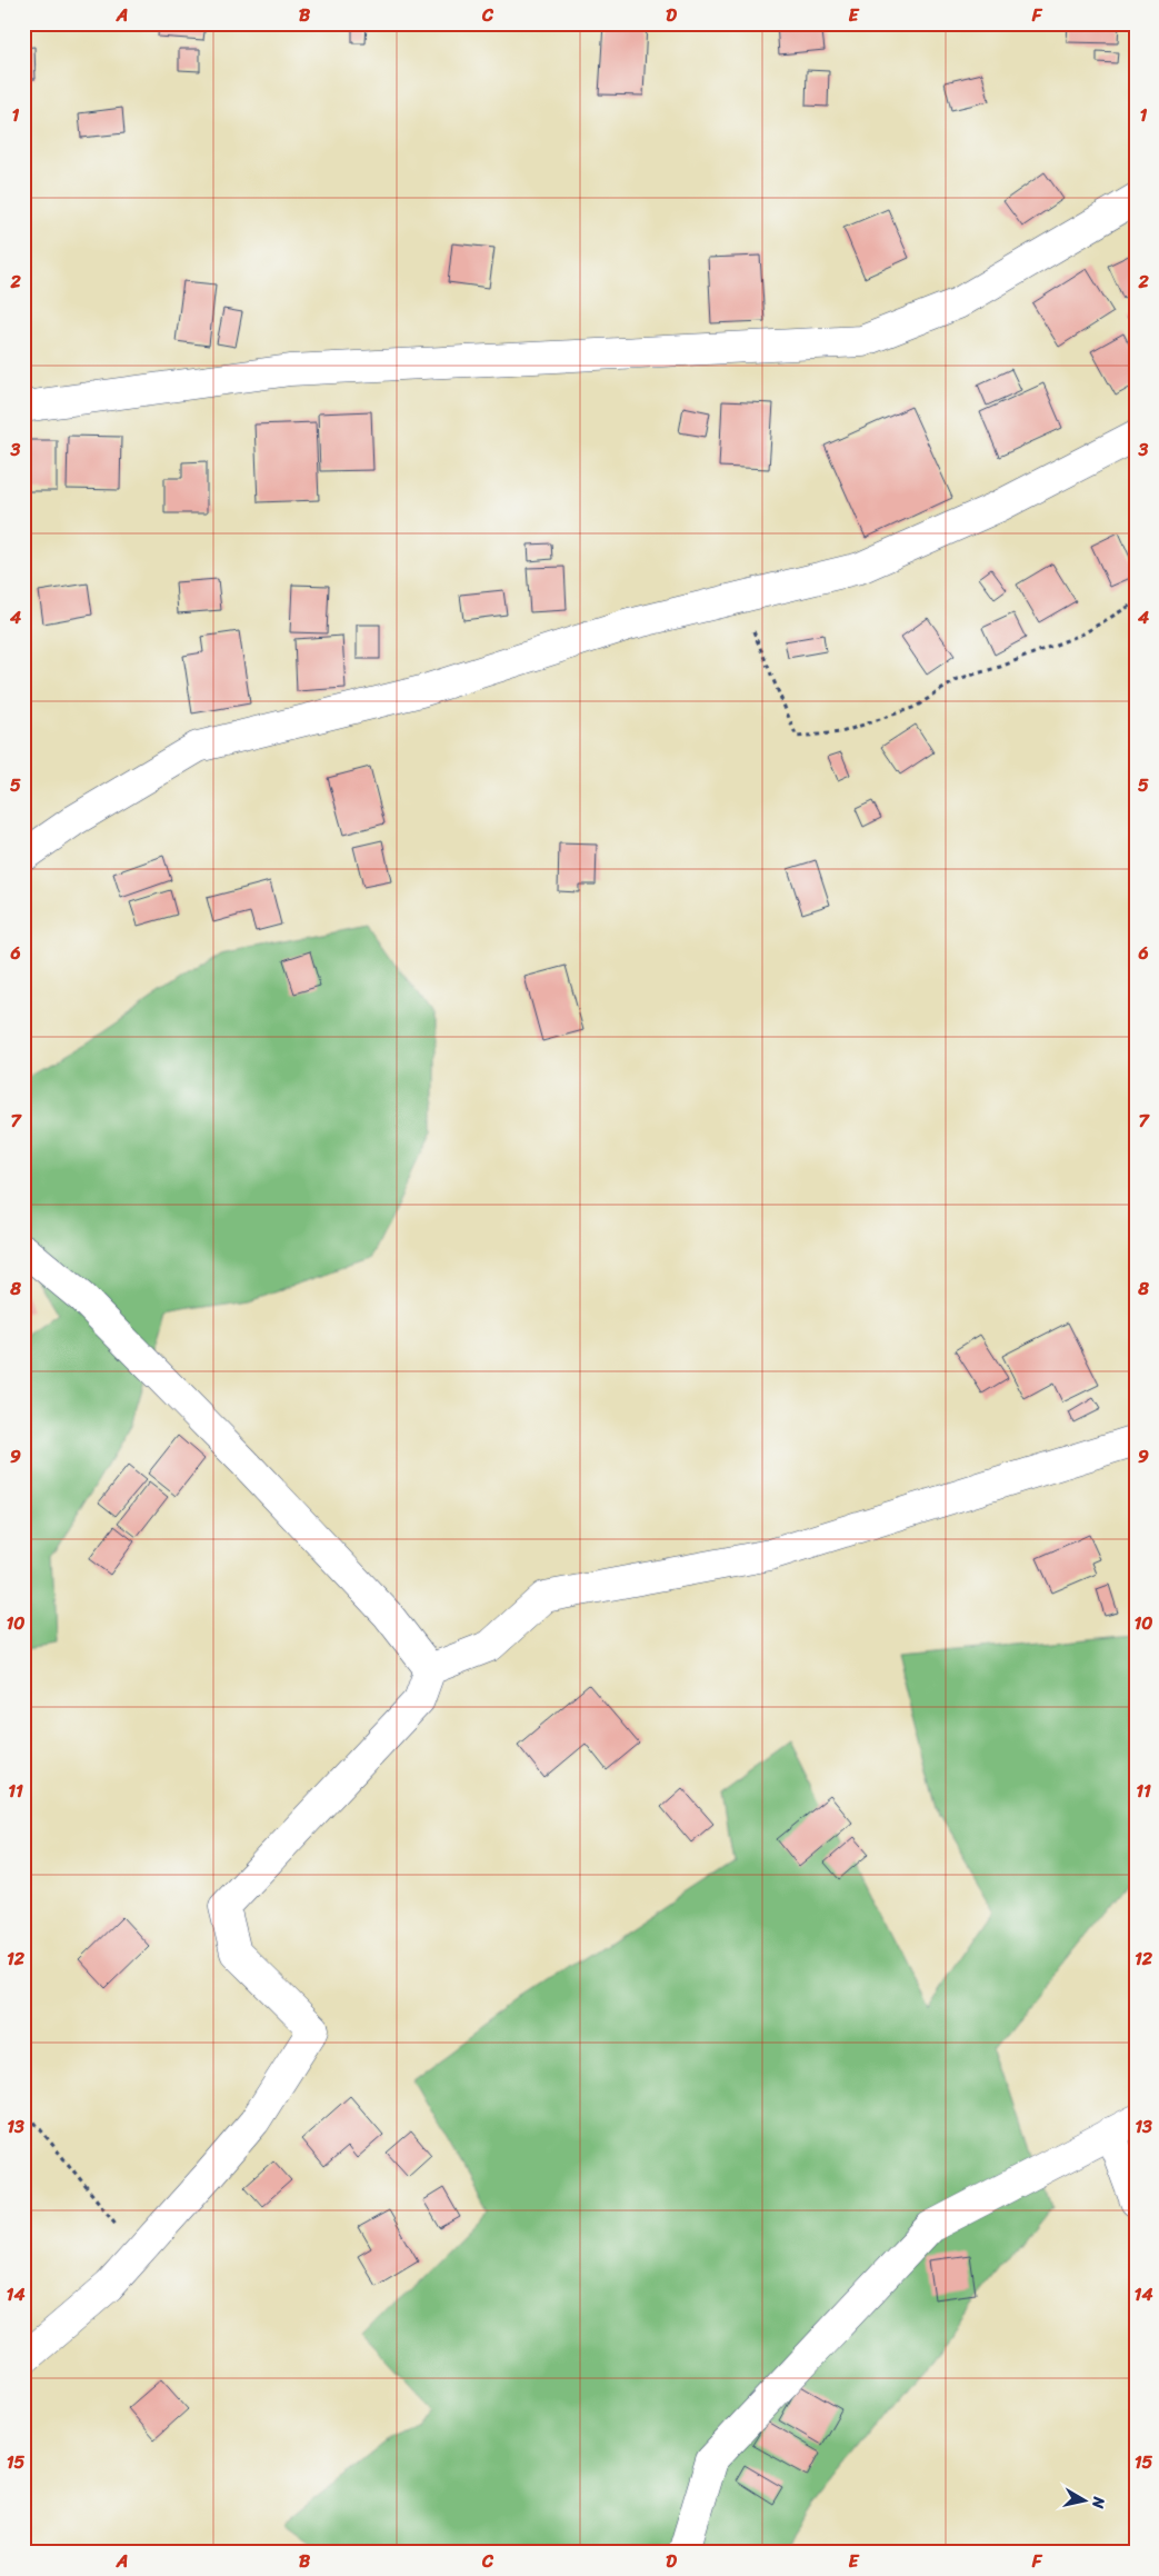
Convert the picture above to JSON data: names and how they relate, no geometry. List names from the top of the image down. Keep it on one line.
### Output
{"north":"right","grid":{"columns":["A","B","C","D","E","F"],"rows":["1","2","3","4","5","6","7","8","9","10","11","12","13","14","15"]}}
